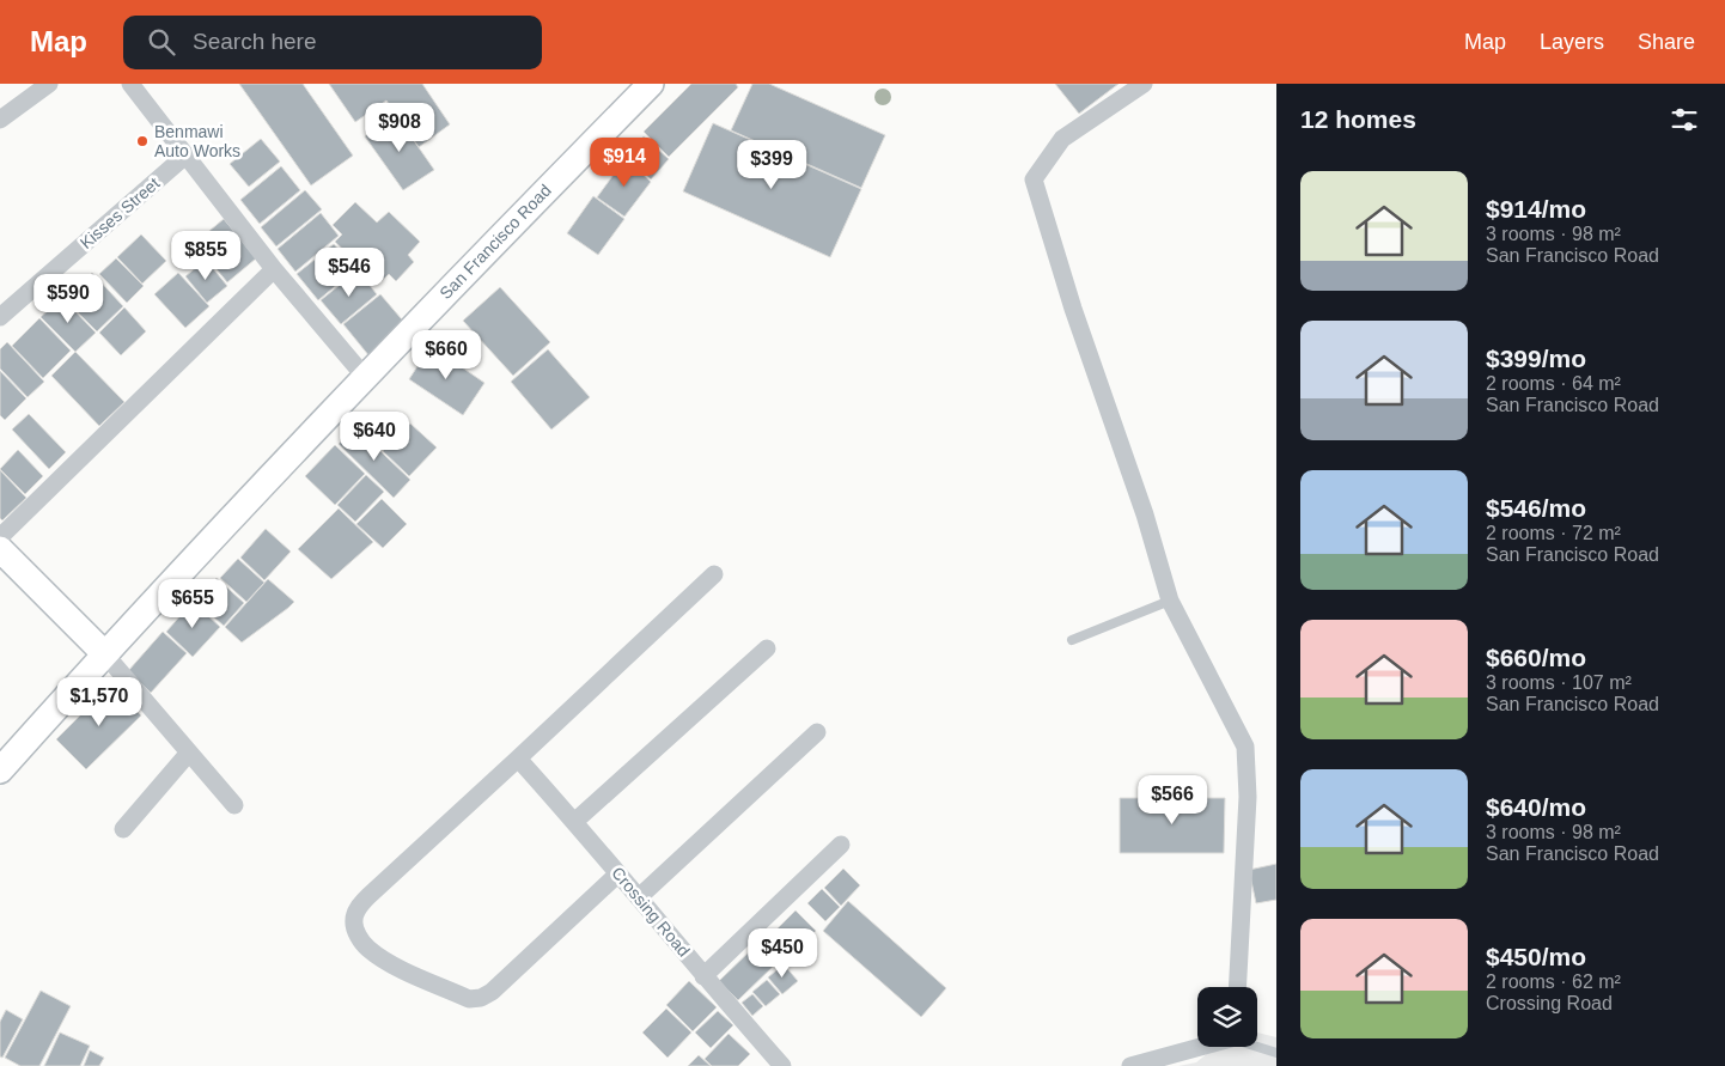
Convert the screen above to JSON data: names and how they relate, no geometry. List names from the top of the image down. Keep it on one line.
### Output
{"streets":{"main road":["San Francisco Road"],"street":["Kisses Street","Crossing Road"]},"places":["Benmawi Auto Works"],"page":{"header":"Map","search":"Search here","nav":["Map","Layers","Share"],"heading":"12 homes","price":["$908","$914","$399","$855","$546","$590","$660","$640","$655","$1,570","$566","$450"],"list":[{"name":"$914/mo","note":"3 rooms · 98 m² · San Francisco Road"},{"name":"$399/mo","note":"2 rooms · 64 m² · San Francisco Road"},{"name":"$546/mo","note":"2 rooms · 72 m² · San Francisco Road"},{"name":"$660/mo","note":"3 rooms · 107 m² · San Francisco Road"},{"name":"$640/mo","note":"3 rooms · 98 m² · San Francisco Road"},{"name":"$450/mo","note":"2 rooms · 62 m² · Crossing Road"}]}}
